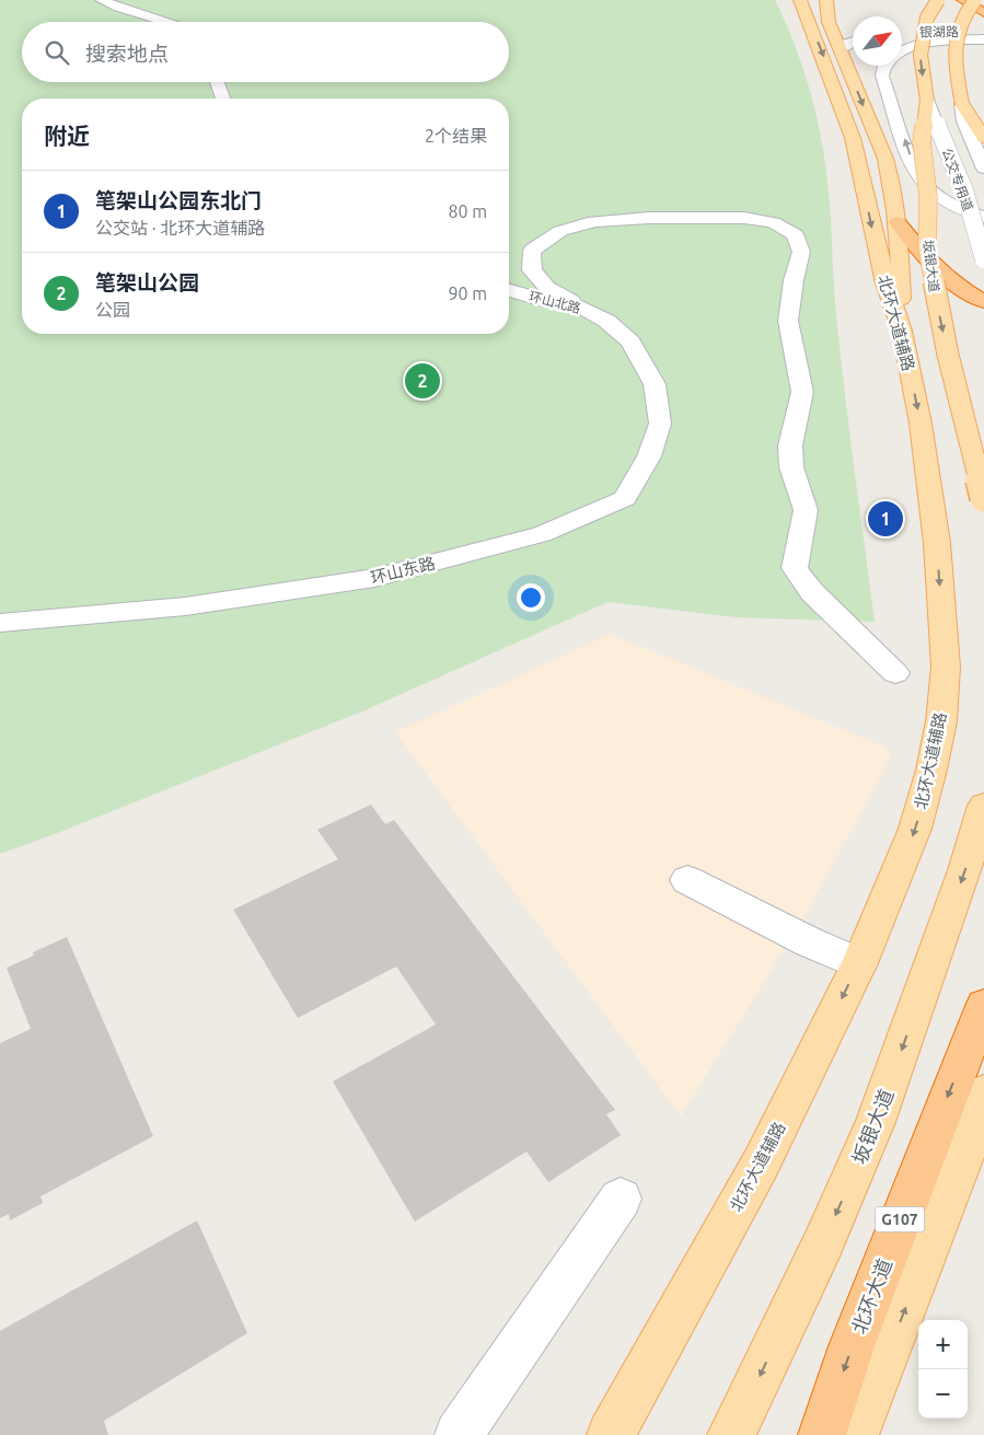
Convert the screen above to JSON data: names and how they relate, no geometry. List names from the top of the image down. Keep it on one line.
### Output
{"streets":{"highway":["G107","北环大道"],"main road":["坂银大道","北环大道辅路"],"street":["银湖路","公交专用道","环山北路","环山东路"]},"crossings":[["公交专用道","坂银大道"],["环山北路","环山东路"]],"one_way":["北环大道"],"north":"top right","page":{"search":"搜索地点","heading":["附近","2个结果"],"list":[{"mark":"1","name":"笔架山公园东北门","note":"公交站 · 北环大道辅路","value":"80 m"},{"mark":"2","name":"笔架山公园","note":"公园","value":"90 m"}],"pins":["2","1"],"map_buttons":["+","−"]}}
